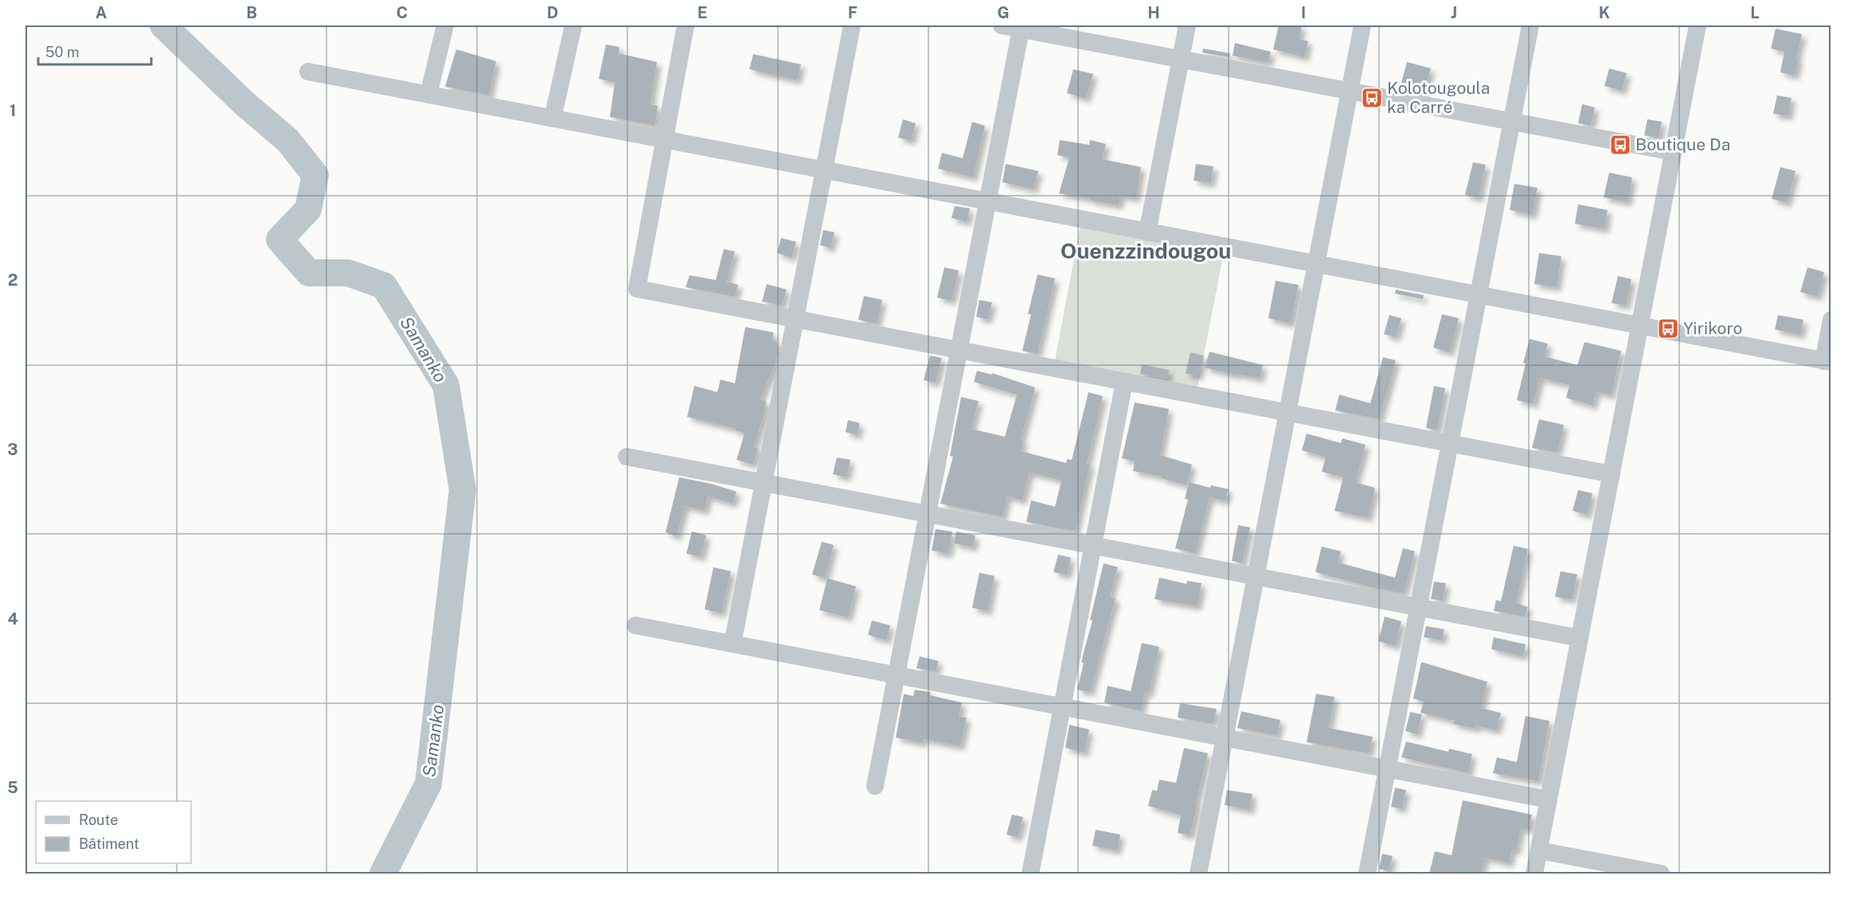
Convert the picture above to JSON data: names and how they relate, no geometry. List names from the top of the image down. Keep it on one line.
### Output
{"districts":["Ouenzzindougou"],"water":["Samanko"],"places":{"bus stop":["Kolotougoula ka Carré","Boutique Da","Yirikoro"]},"legend":["Route","Bâtiment"],"scale_bar":"50 m","grid":{"columns":["A","B","C","D","E","F","G","H","I","J","K","L"],"rows":["1","2","3","4","5"]}}
